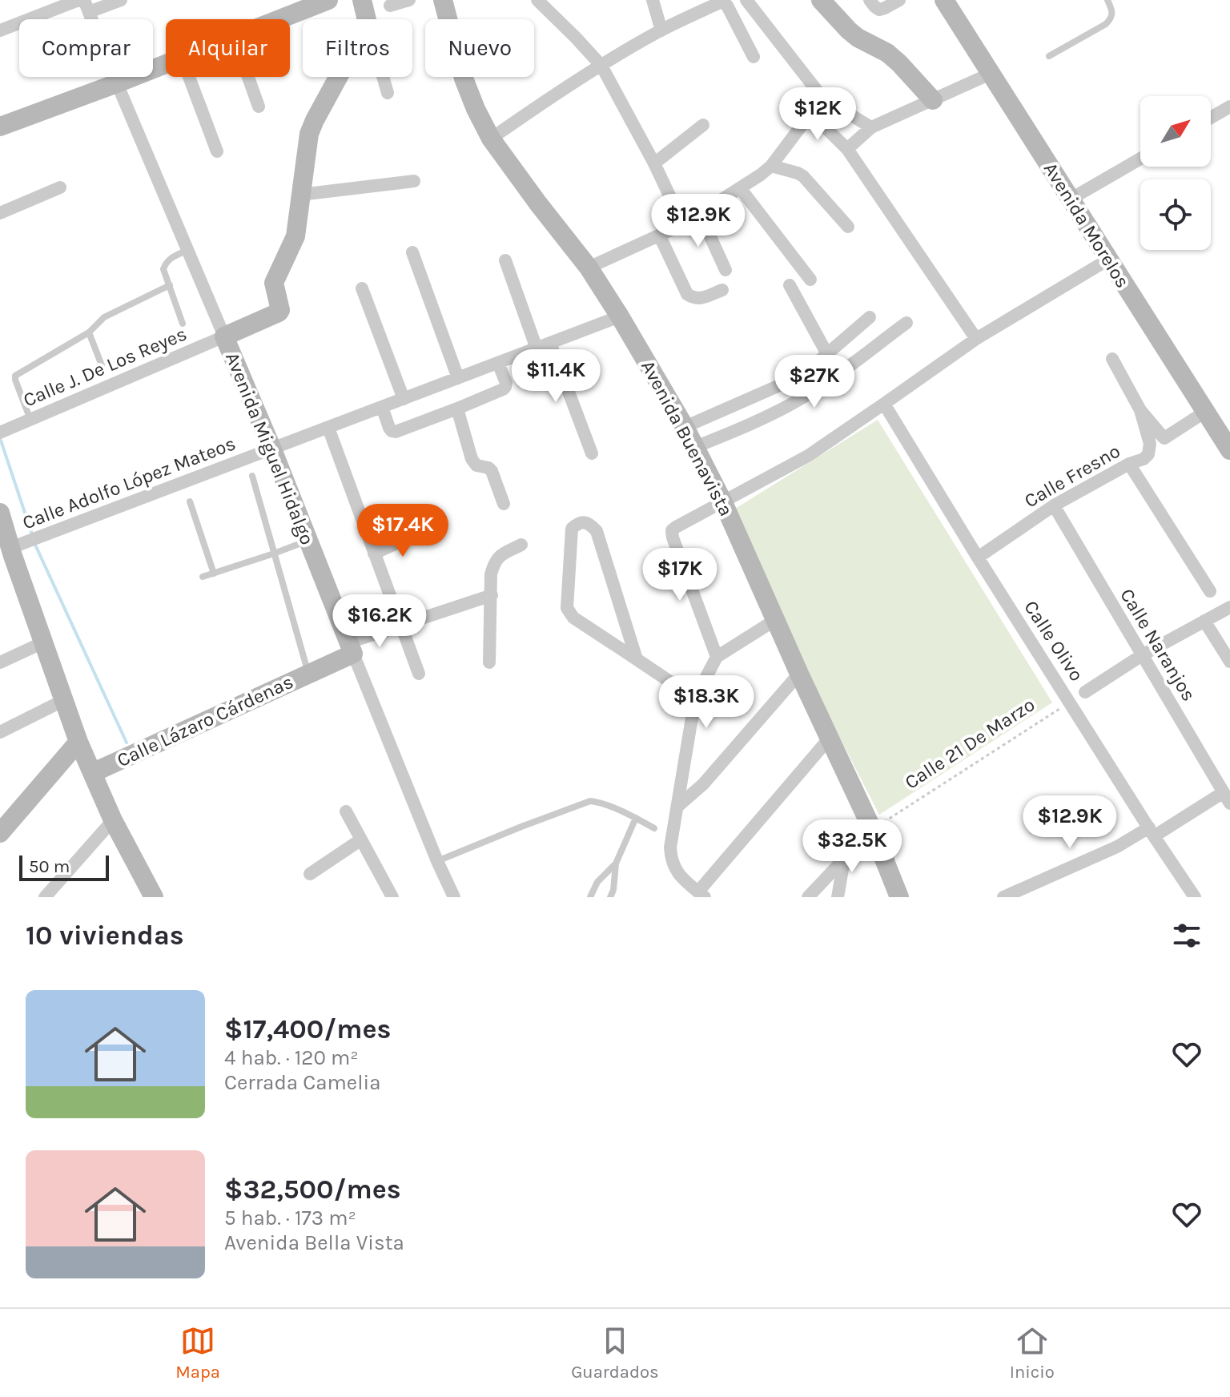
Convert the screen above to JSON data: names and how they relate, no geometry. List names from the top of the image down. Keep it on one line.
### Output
{"streets":{"street":["Avenida Morelos","Calle J. De Los Reyes","Avenida Buenavista","Avenida Miguel Hidalgo","Calle Fresno","Calle Adolfo López Mateos","Calle Olivo","Calle Naranjos","Calle Lázaro Cárdenas"],"path":["Calle 21 De Marzo"]},"crossings":[["Calle J. De Los Reyes","Avenida Miguel Hidalgo"],["Avenida Buenavista","Calle Adolfo López Mateos"],["Avenida Buenavista","Calle 21 De Marzo"],["Avenida Miguel Hidalgo","Calle Adolfo López Mateos"],["Avenida Miguel Hidalgo","Calle Lázaro Cárdenas"],["Calle Fresno","Calle Olivo"],["Calle Fresno","Calle Naranjos"],["Calle Olivo","Calle 21 De Marzo"]],"scale_bar":"50 m","north":"top right","page":{"chip":["Comprar","Alquilar","Filtros","Nuevo"],"price":["$12K","$12.9K","$11.4K","$27K","$17.4K","$17K","$16.2K","$18.3K","$12.9K","$32.5K"],"scale":"50 m","heading":"10 viviendas","list":[{"name":"$17,400/mes","note":"4 hab. · 120 m² · Cerrada Camelia"},{"name":"$32,500/mes","note":"5 hab. · 173 m² · Avenida Bella Vista"}],"tabs":["Mapa","Guardados","Inicio"]}}
